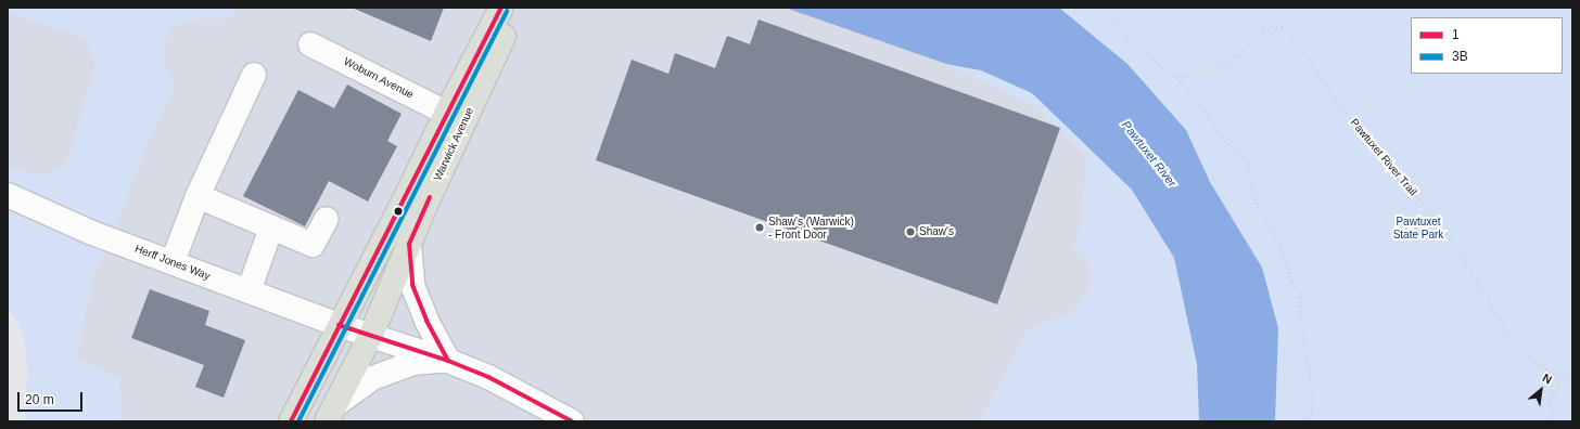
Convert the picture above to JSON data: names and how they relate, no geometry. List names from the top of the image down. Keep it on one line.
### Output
{"streets":{"main road":["Warwick Avenue"],"street":["Woburn Avenue","Herff Jones Way"],"path":["Pawtuxet River Trail"]},"crossings":[["Woburn Avenue","Warwick Avenue"],["Warwick Avenue","Herff Jones Way"]],"water":["Pawtuxet River"],"parks":["Pawtuxet State Park"],"places":["Shaw's (Warwick) - Front Door","Shaw's"],"lines":["transit line 1","transit line 3B"],"legend":["1","3B"],"scale_bar":"20 m","north":"top right"}
